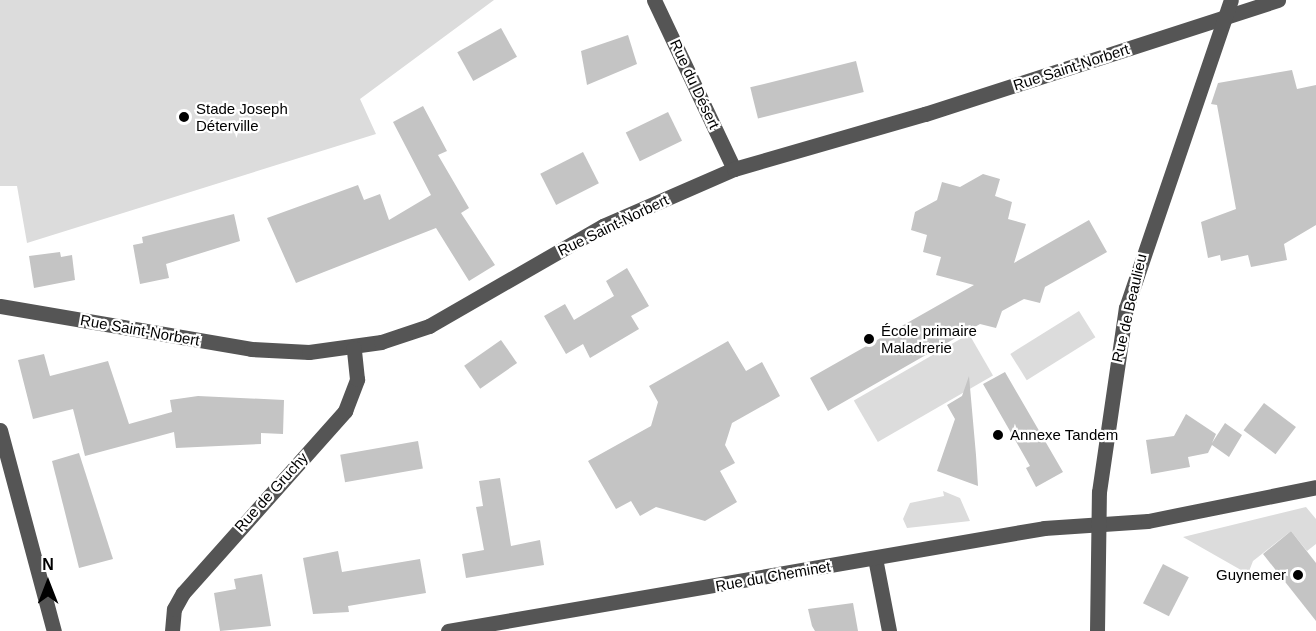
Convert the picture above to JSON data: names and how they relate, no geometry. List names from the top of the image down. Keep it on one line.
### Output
{"streets":{"street":["Rue Saint-Norbert","Rue du Désert","Rue de Beaulieu","Rue de Gruchy","Rue du Cheminet"]},"crossings":[["Rue Saint-Norbert","Rue du Désert"],["Rue Saint-Norbert","Rue de Beaulieu"],["Rue Saint-Norbert","Rue de Gruchy"],["Rue de Beaulieu","Rue du Cheminet"]],"places":["Stade Joseph Déterville","École primaire Maladrerie","Annexe Tandem","Guynemer"],"north":"top"}
